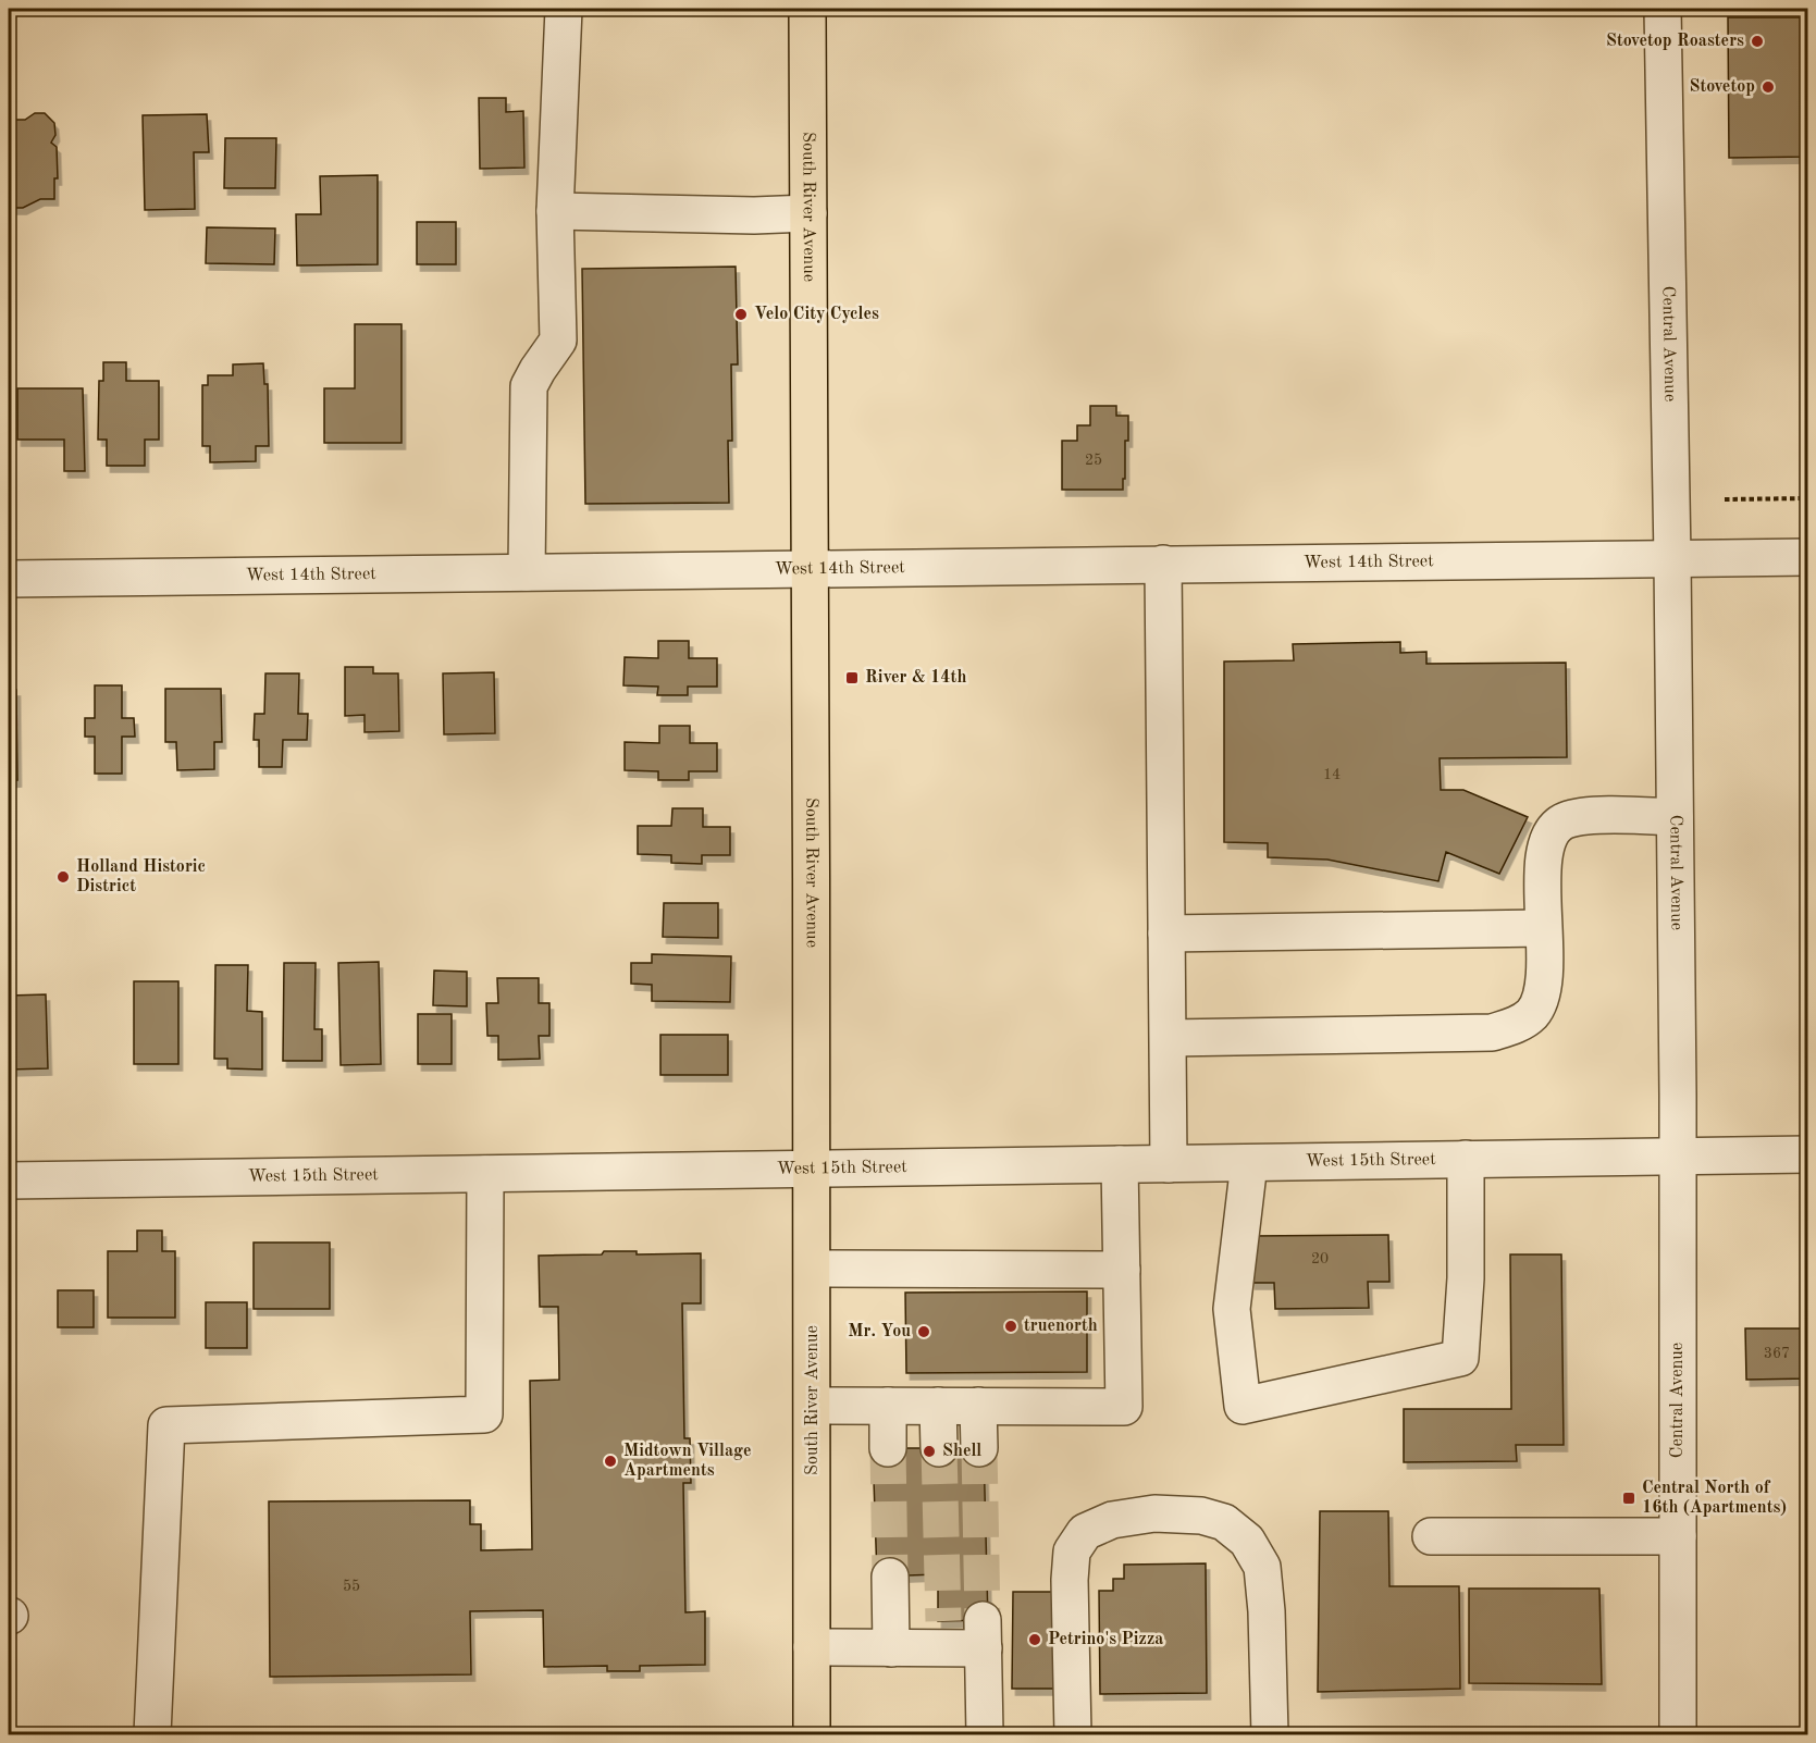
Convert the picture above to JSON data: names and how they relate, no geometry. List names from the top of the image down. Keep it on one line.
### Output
{"streets":{"main road":["South River Avenue"],"street":["Central Avenue","West 14th Street","West 15th Street"]},"crossings":[["South River Avenue","West 14th Street"],["South River Avenue","West 15th Street"],["Central Avenue","West 14th Street"],["Central Avenue","West 15th Street"]],"places":{"other":["Stovetop Roasters","Stovetop","Velo City Cycles","Holland Historic District","truenorth","Mr. You","Shell","Midtown Village Apartments","Petrino's Pizza"],"transit":["River & 14th","Central North of 16th (Apartments)"]},"house_numbers":["25","14","20","367","55"]}
